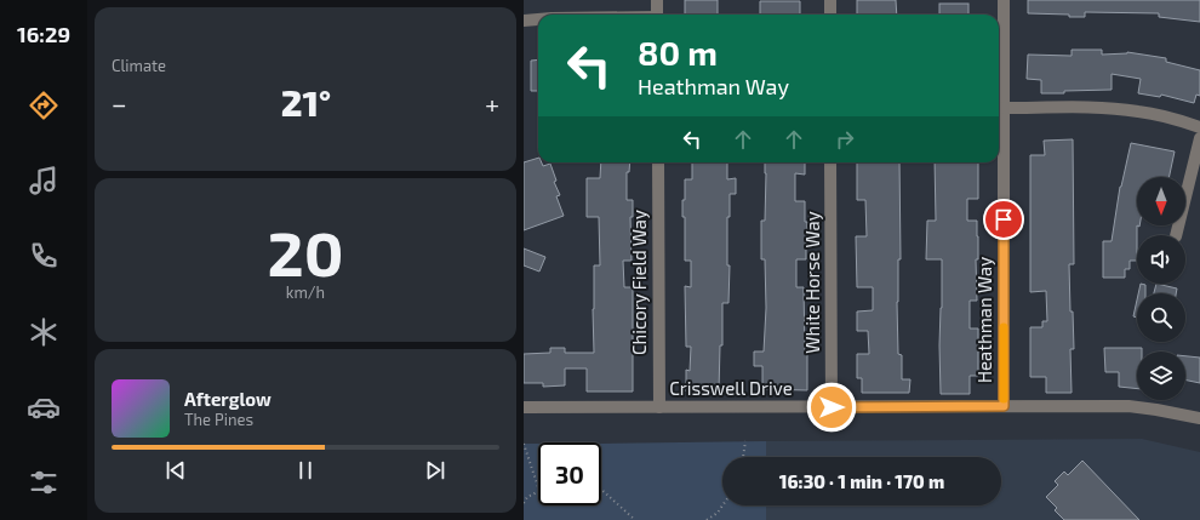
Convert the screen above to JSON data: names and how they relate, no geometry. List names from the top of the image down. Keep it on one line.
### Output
{"streets":{"street":["Chicory Field Way","White Horse Way","Heathman Way","Crisswell Drive"]},"crossings":[["Chicory Field Way","Crisswell Drive"],["White Horse Way","Crisswell Drive"],["Heathman Way","Crisswell Drive"]],"north":"bottom","page":{"tabs":"16:29","tile":["Climate",["20","km/h"]],"turn":["80 m","Heathman Way"],"heat":["−","21°","+"],"song":["Afterglow","The Pines"],"limit":"30","trip":"16:30 · 1 min · 170 m"}}
